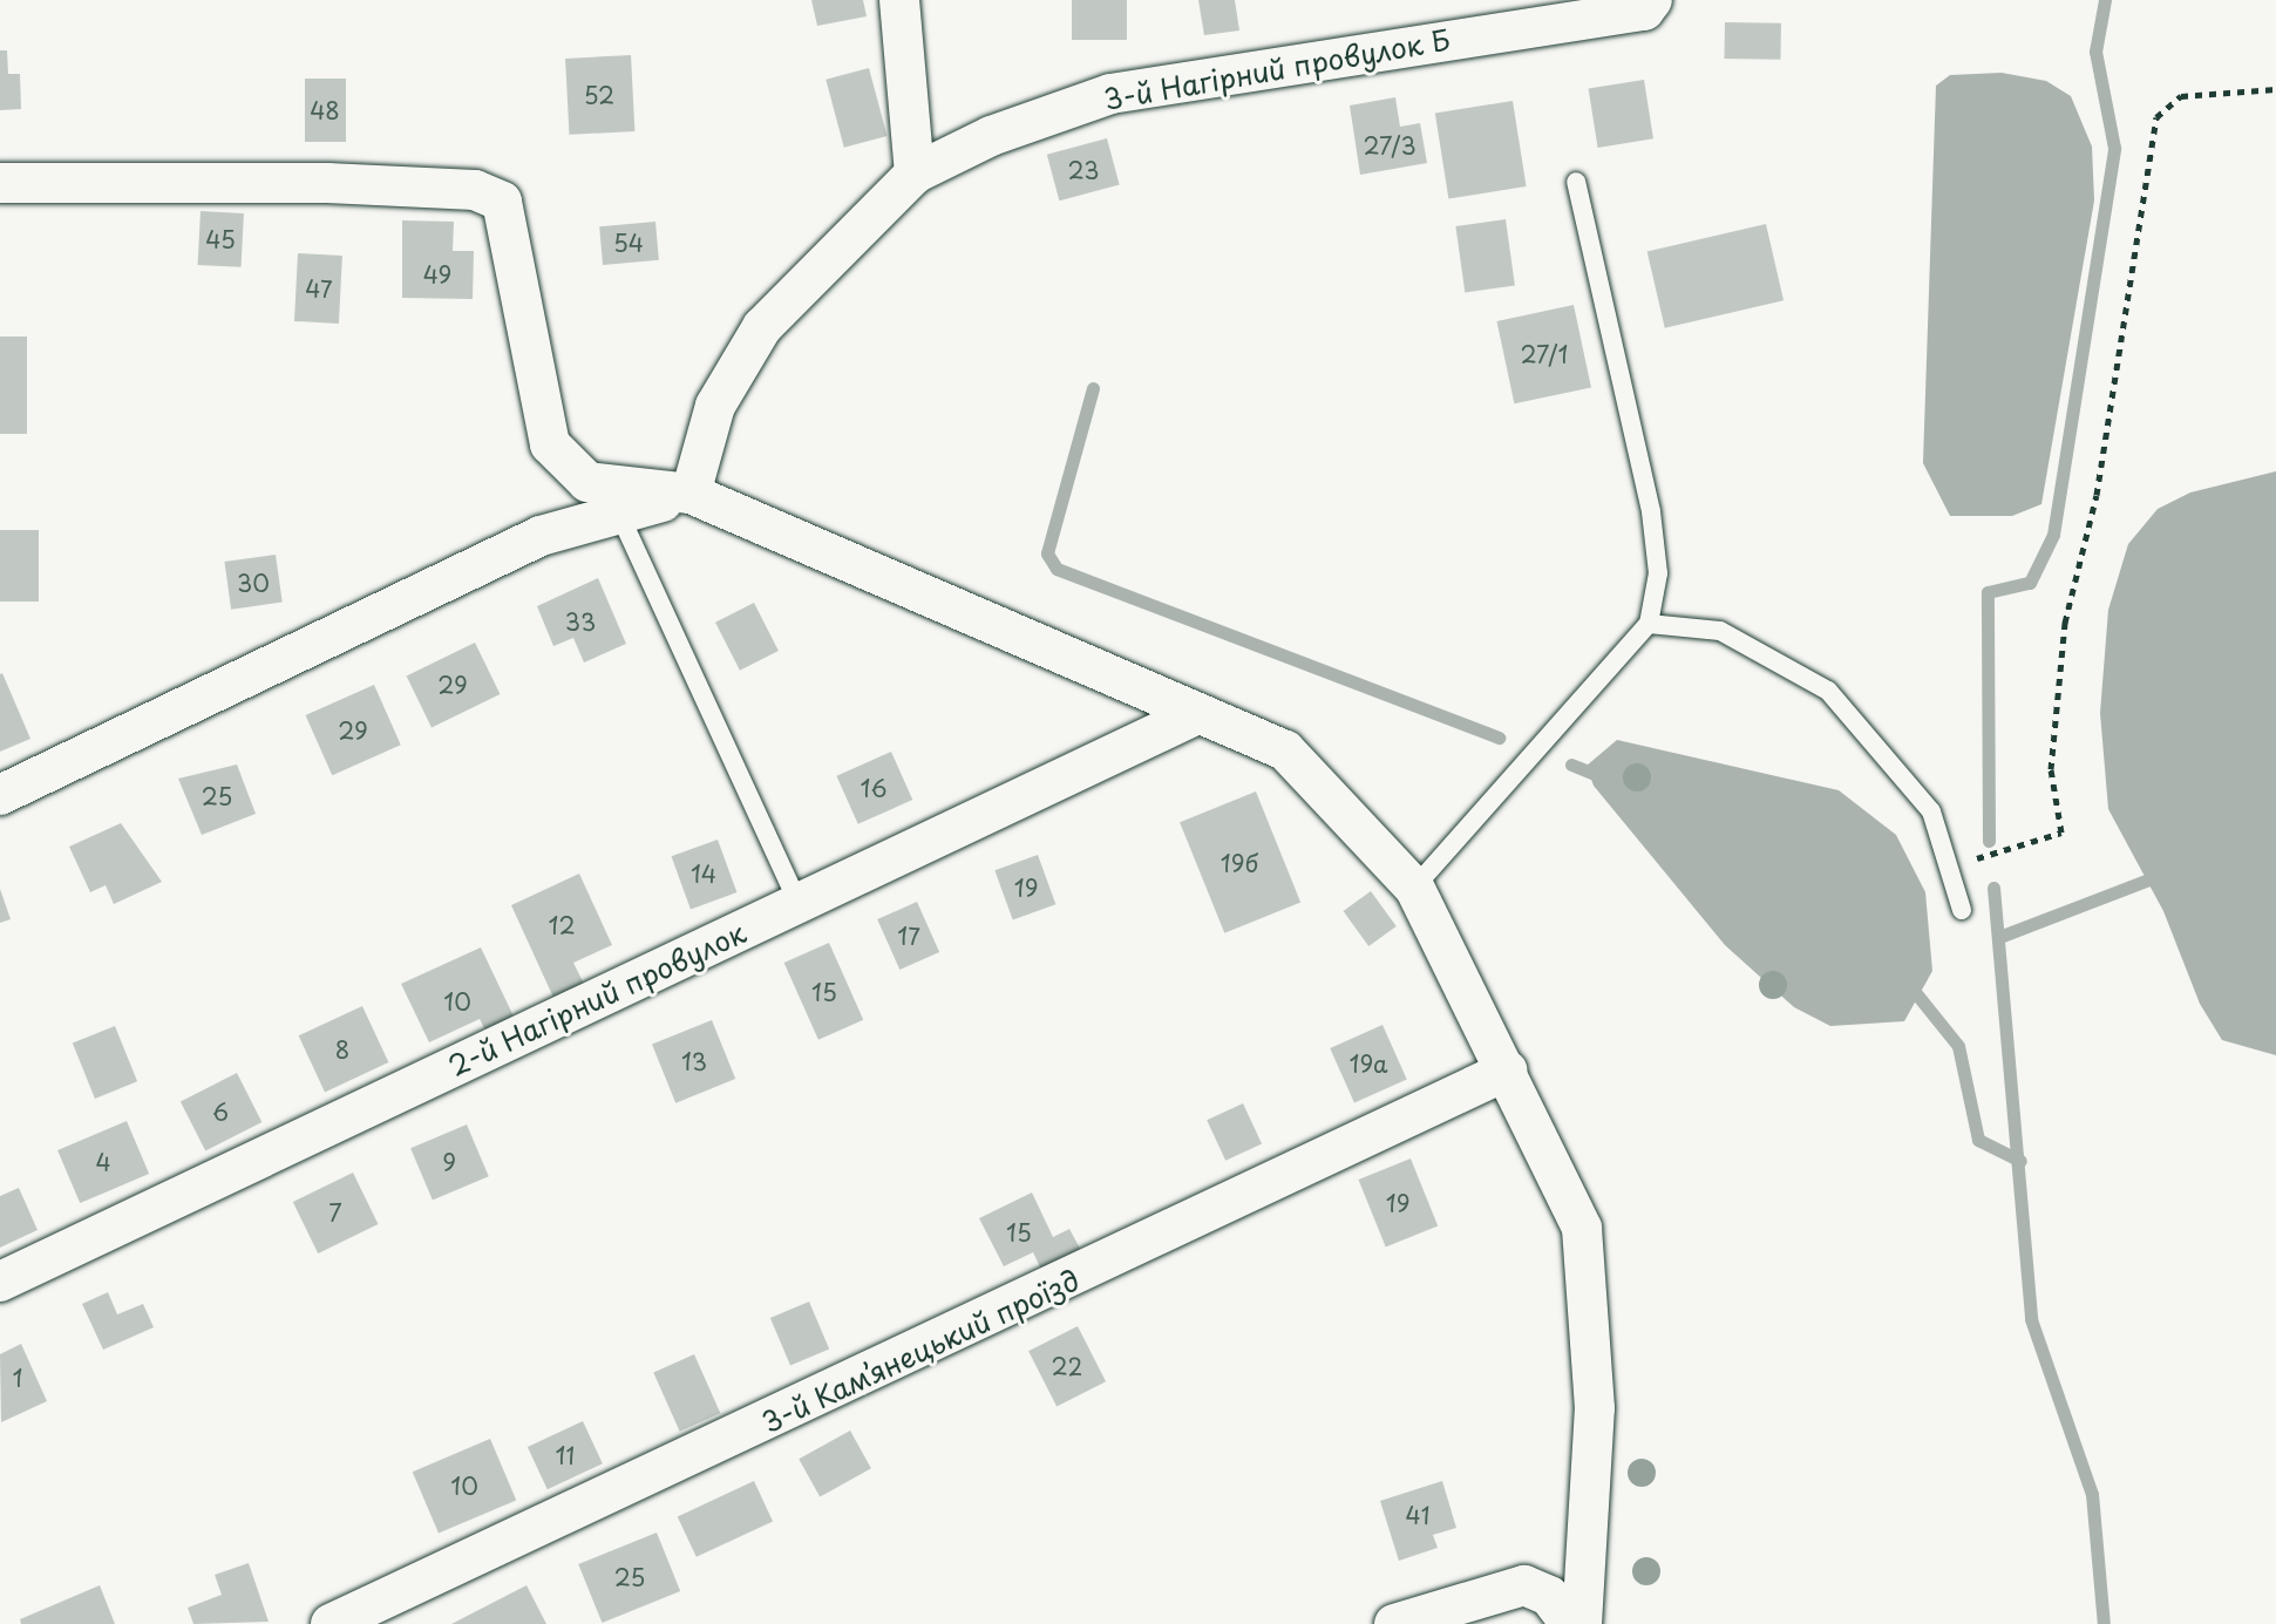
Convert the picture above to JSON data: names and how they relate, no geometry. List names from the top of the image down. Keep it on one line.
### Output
{"streets":{"street":["3-й Нагірний провулок Б","2-й Нагірний провулок","3-й Камʼянецький проїзд"]},"house_numbers":["52","48","27/3","23","45","54","49","47","27/1","30","33","29","29","16","25","19б","14","19","12","17","15","10","8","13","19а","6","4","9","19","7","15","22","1","11","10","41","25"]}
